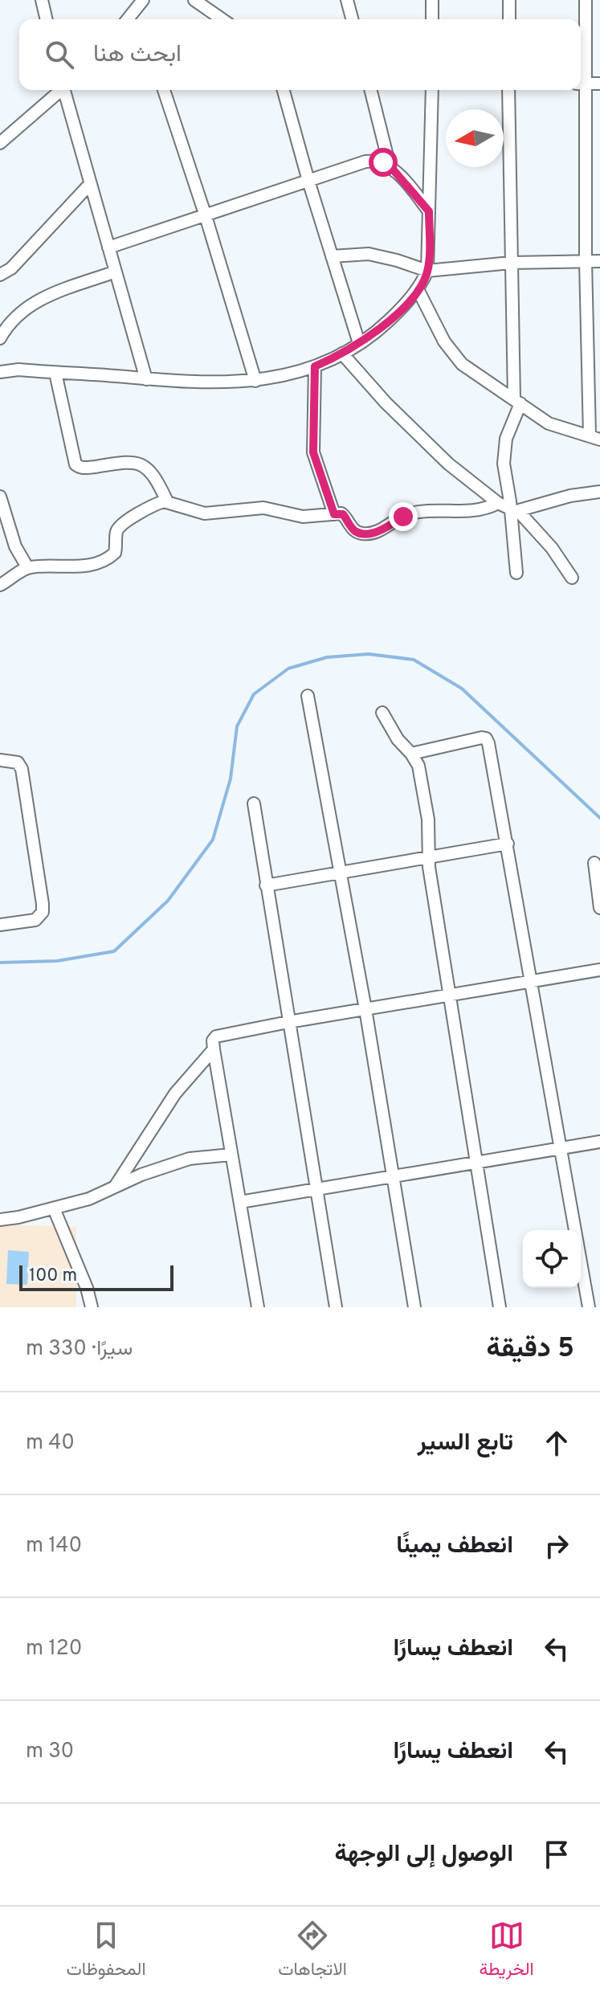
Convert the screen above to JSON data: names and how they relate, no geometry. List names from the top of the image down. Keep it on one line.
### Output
{"scale_bar":"100 m","north":"left","page":{"search":"ابحث هنا","scale":"100 m","heading":["5 دقيقة","سيرًا · 330 m"],"list":[["تابع السير","40 m"],["انعطف يمينًا","140 m"],["انعطف يسارًا","120 m"],["انعطف يسارًا","30 m"],"الوصول إلى الوجهة"],"nav":["الخريطة","الاتجاهات","المحفوظات"]}}
